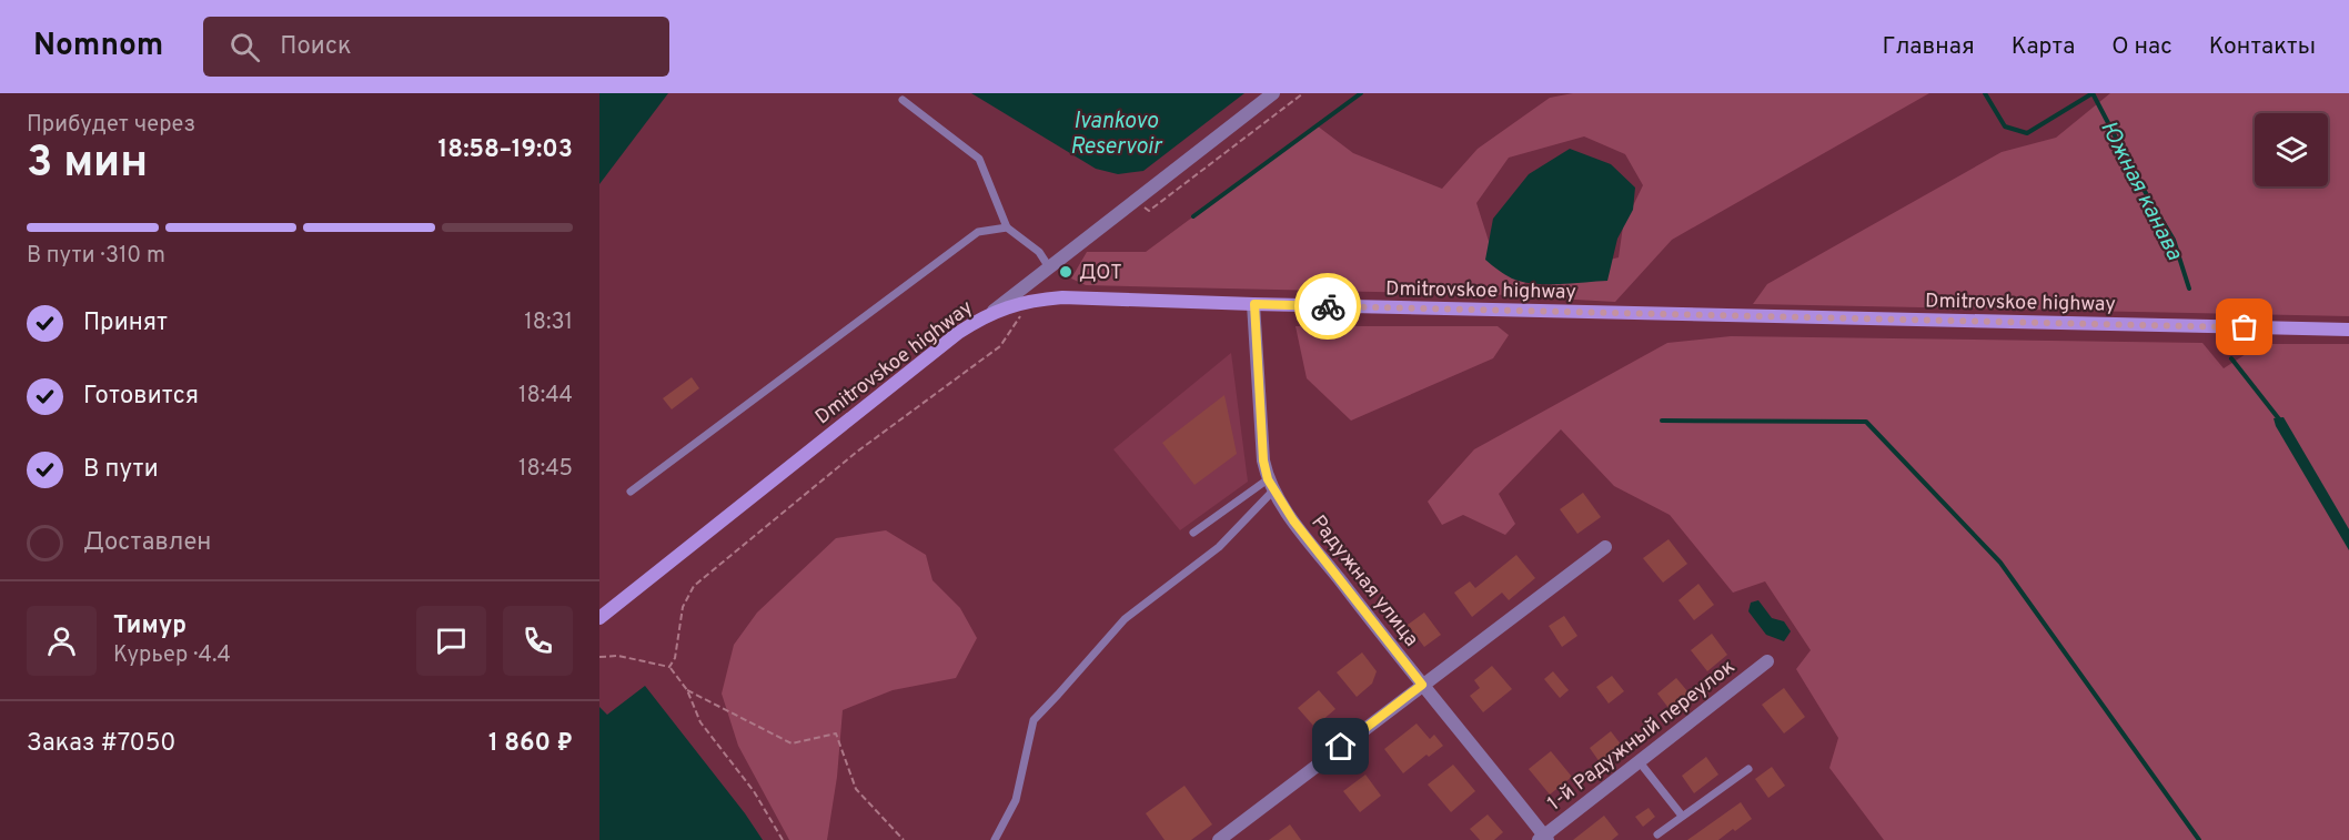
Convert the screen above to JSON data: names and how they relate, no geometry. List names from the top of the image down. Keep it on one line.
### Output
{"streets":{"street":["Dmitrovskoe highway","Радужная улица","1-й Радужный переулок"]},"crossings":[["Dmitrovskoe highway","Радужная улица"],["Радужная улица","1-й Радужный переулок"]],"water":["Ivankovo Reservoir","Южная канава"],"places":["ДОТ"],"page":{"header":"Nomnom","search":"Поиск","nav":["Главная","Карта","О нас","Контакты"],"heading":["3 мин","Прибудет через","18:58–19:03"],"panel":["Тимур","Курьер · 4.4","Заказ #7050","1 860 ₽"],"bar":"В пути · 310 m","list":[["Принят","18:31"],["Готовится","18:44"],["В пути","18:45"],"Доставлен"]}}
